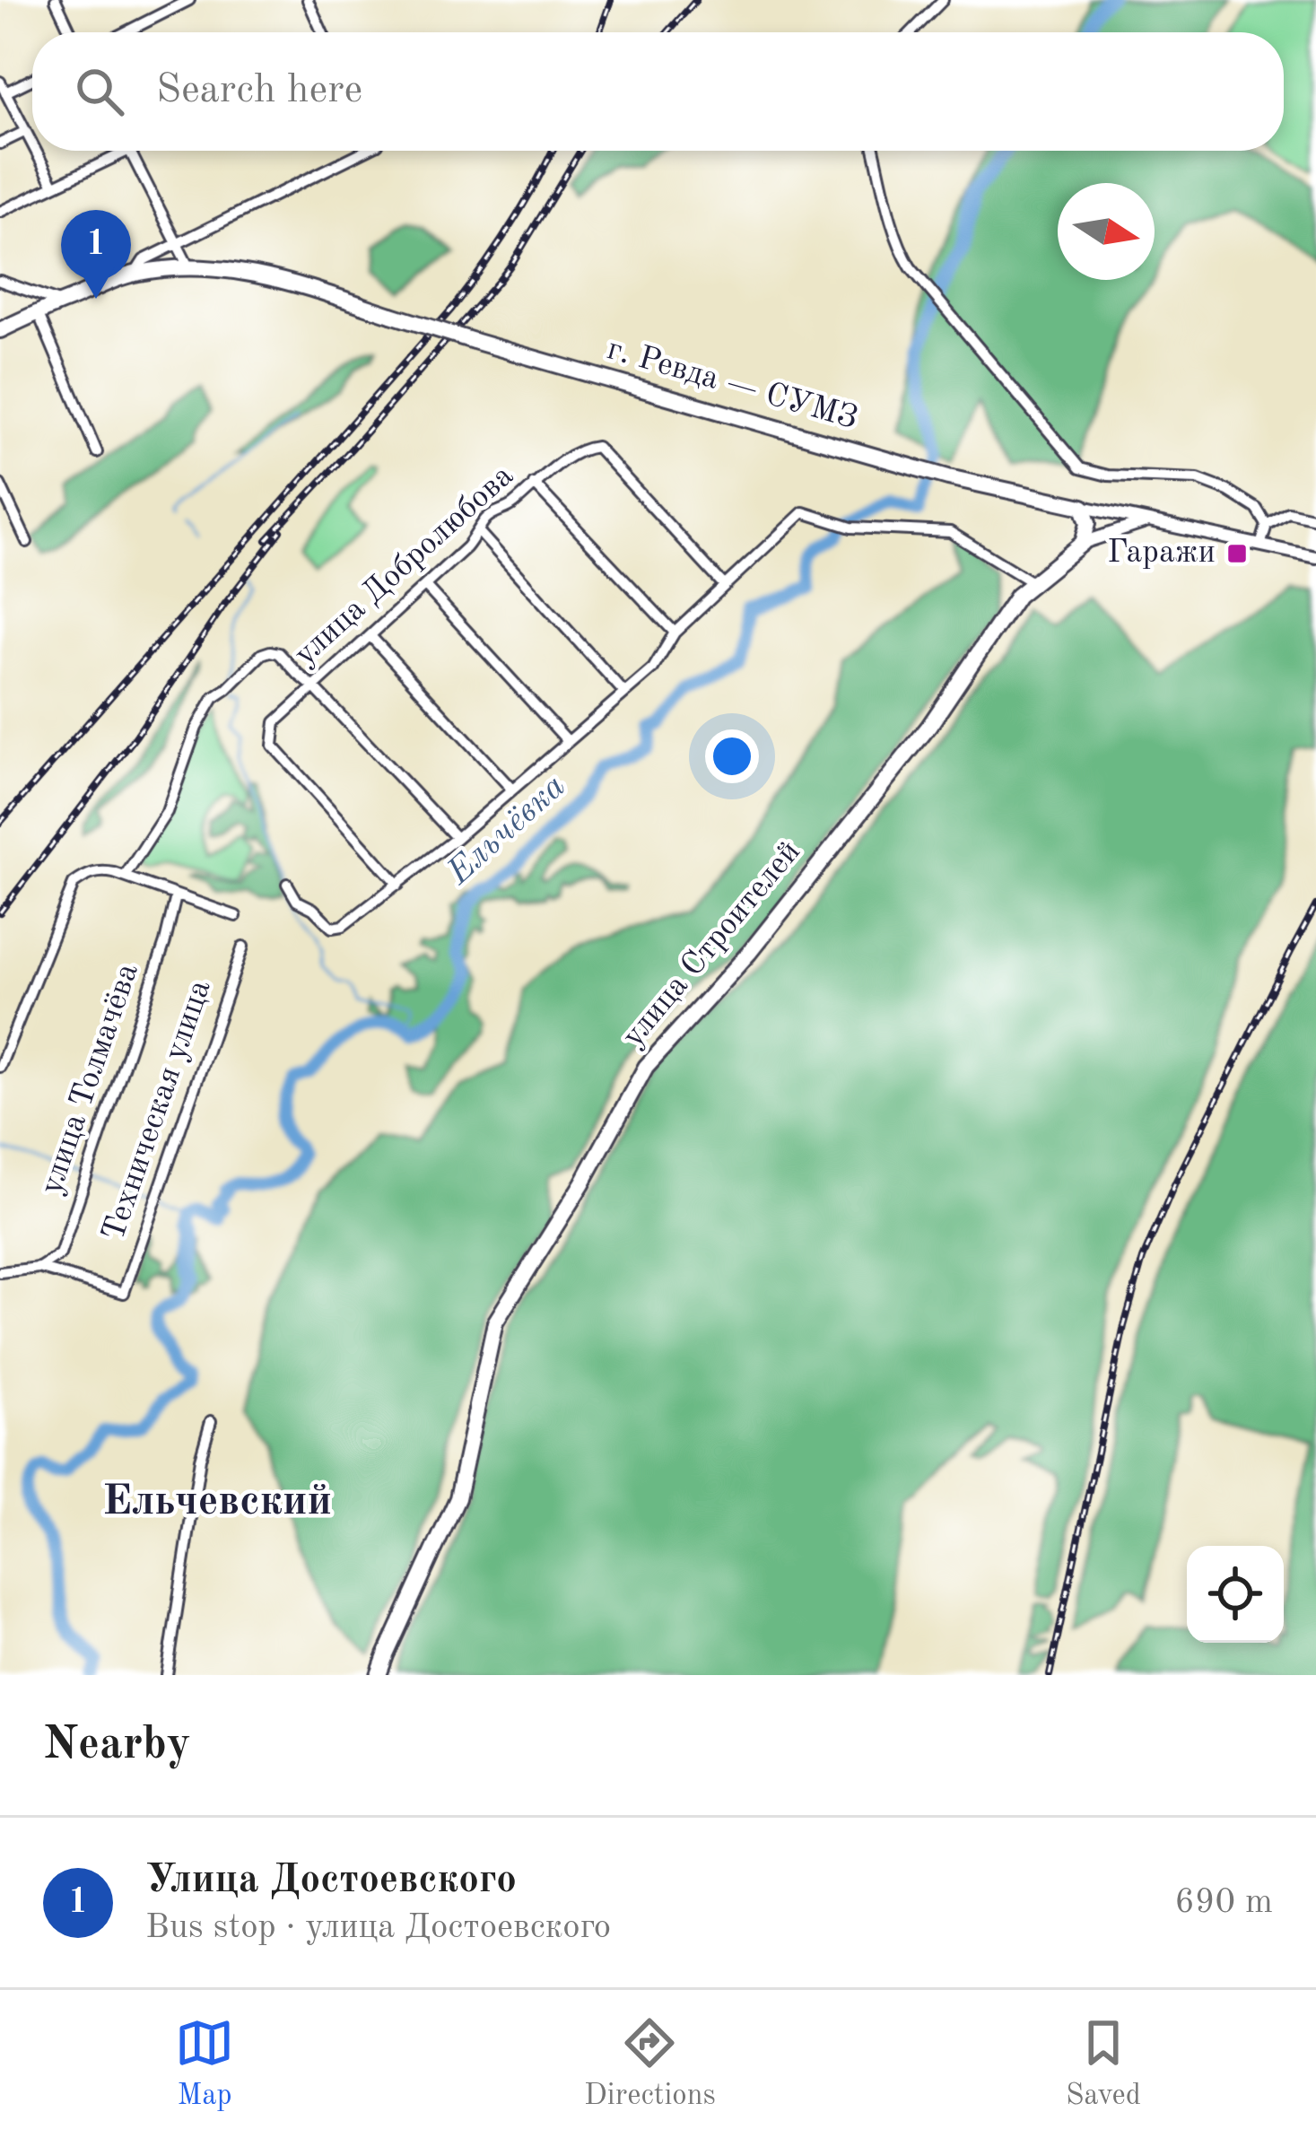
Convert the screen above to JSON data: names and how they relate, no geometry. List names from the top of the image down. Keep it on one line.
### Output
{"streets":{"main road":["г. Ревда — СУМЗ","улица Строителей"],"street":["улица Добролюбова","улица Толмачёва","Техническая улица"]},"crossings":[["г. Ревда — СУМЗ","улица Строителей"],["улица Толмачёва","Техническая улица"]],"districts":["Ельчевский"],"water":["Ельчёвка"],"places":{"transit":["Гаражи"]},"north":"right","page":{"search":"Search here","pins":"1","heading":"Nearby","list":[{"mark":"1","name":"Улица Достоевского","note":"Bus stop · улица Достоевского","value":"690 m"}],"nav":["Map","Directions","Saved"]}}
